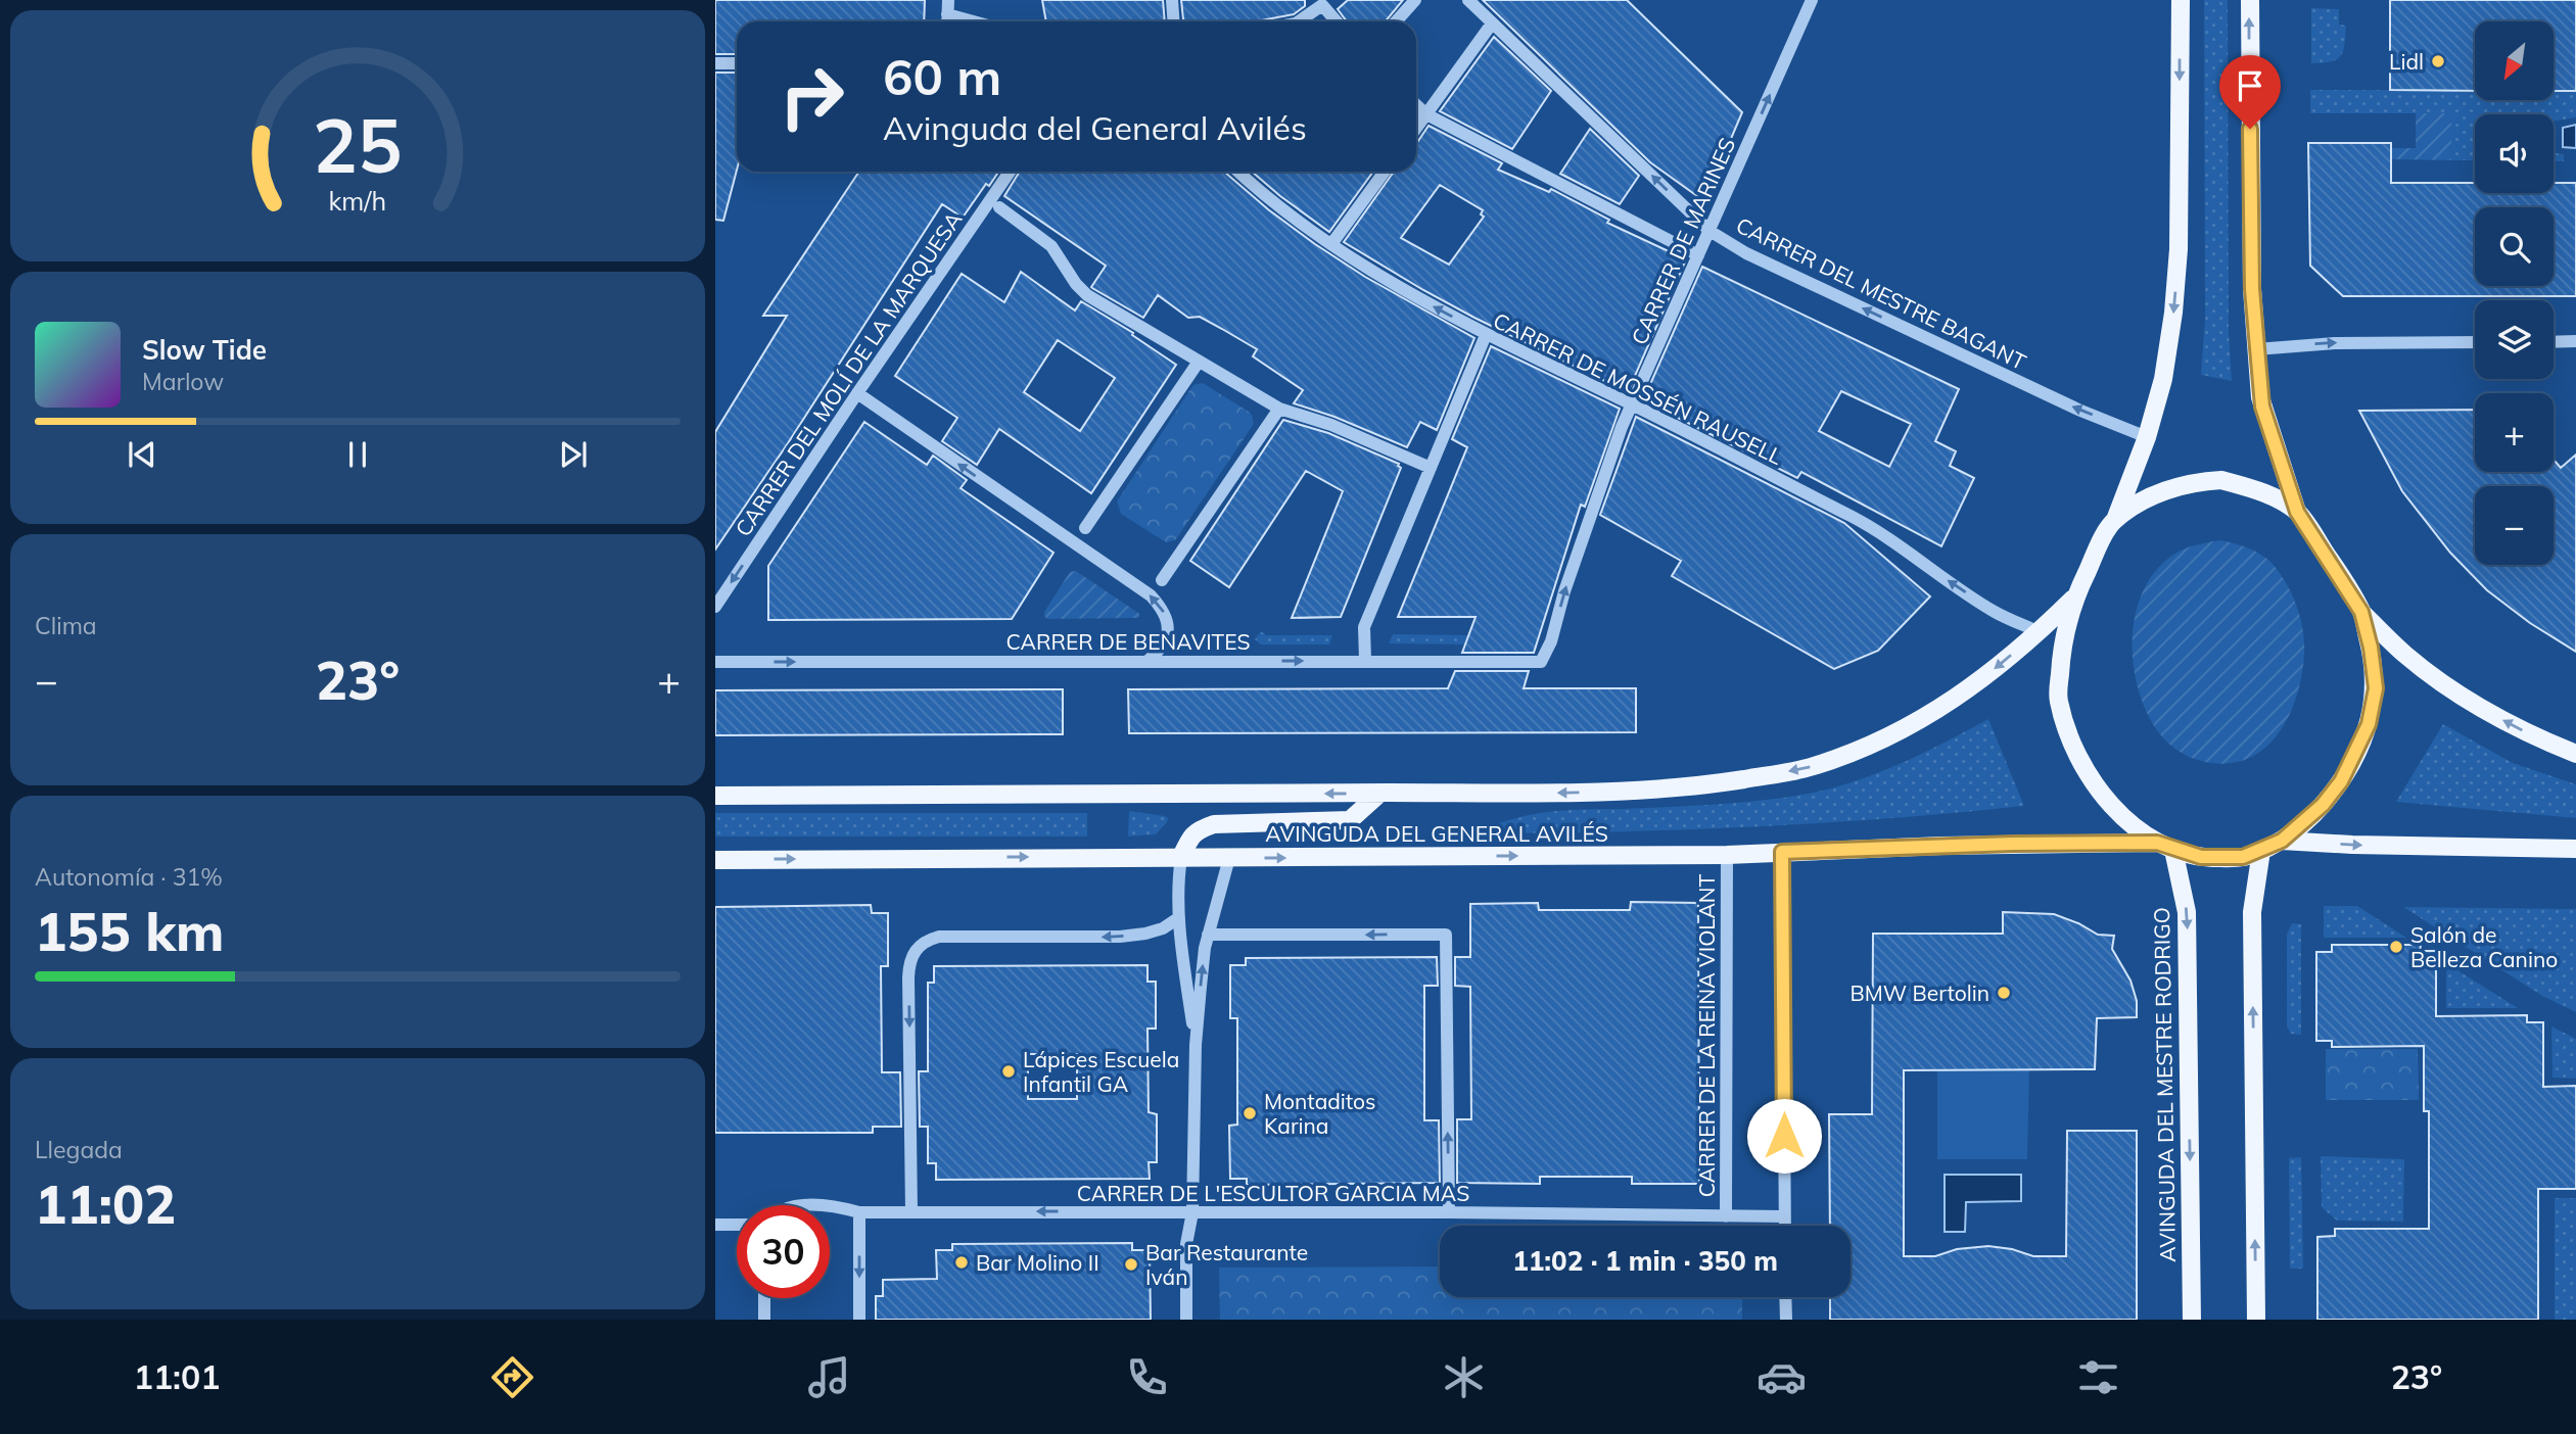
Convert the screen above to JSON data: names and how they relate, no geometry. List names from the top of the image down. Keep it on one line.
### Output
{"streets":{"main road":["AVINGUDA DEL GENERAL AVILÉS","AVINGUDA DEL MESTRE RODRIGO"],"street":["CARRER DE MARINES","CARRER DEL MESTRE BAGANT","CARRER DEL MOLÍ DE LA MARQUESA","CARRER DE MOSSÉN RAUSELL","CARRER DE BENAVITES","CARRER DE LA REINA VIOLANT","CARRER DE L'ESCULTOR GARCIA MAS"]},"crossings":[["CARRER DE MARINES","CARRER DEL MESTRE BAGANT"],["CARRER DE MARINES","CARRER DE MOSSÉN RAUSELL"],["CARRER DE MARINES","CARRER DE BENAVITES"],["CARRER DE MOSSÉN RAUSELL","AVINGUDA DEL GENERAL AVILÉS"],["AVINGUDA DEL GENERAL AVILÉS","CARRER DE LA REINA VIOLANT"],["AVINGUDA DEL GENERAL AVILÉS","AVINGUDA DEL MESTRE RODRIGO"],["CARRER DE LA REINA VIOLANT","CARRER DE L'ESCULTOR GARCIA MAS"]],"one_way":["CARRER DE MARINES","CARRER DEL MOLÍ DE LA MARQUESA","CARRER DE MOSSÉN RAUSELL","CARRER DE BENAVITES"],"places":["Lidl","Salón de Belleza Canino","BMW Bertolin","Lápices Escuela Infantil GA","Montaditos Karina","Bar Molino II","Bar Restaurante Iván"],"north":"bottom left","page":{"map_buttons":["+","−"],"turn":["60 m","Avinguda del General Avilés"],"song":["Slow Tide","Marlow"],"tile":["Clima",["Autonomía · 31%","155 km"],["Llegada","11:02"]],"heat":["−","23°","+"],"limit":"30","trip":"11:02 · 1 min · 350 m","tabs":["11:01","23°"],"gauge":["25","km/h"]}}
